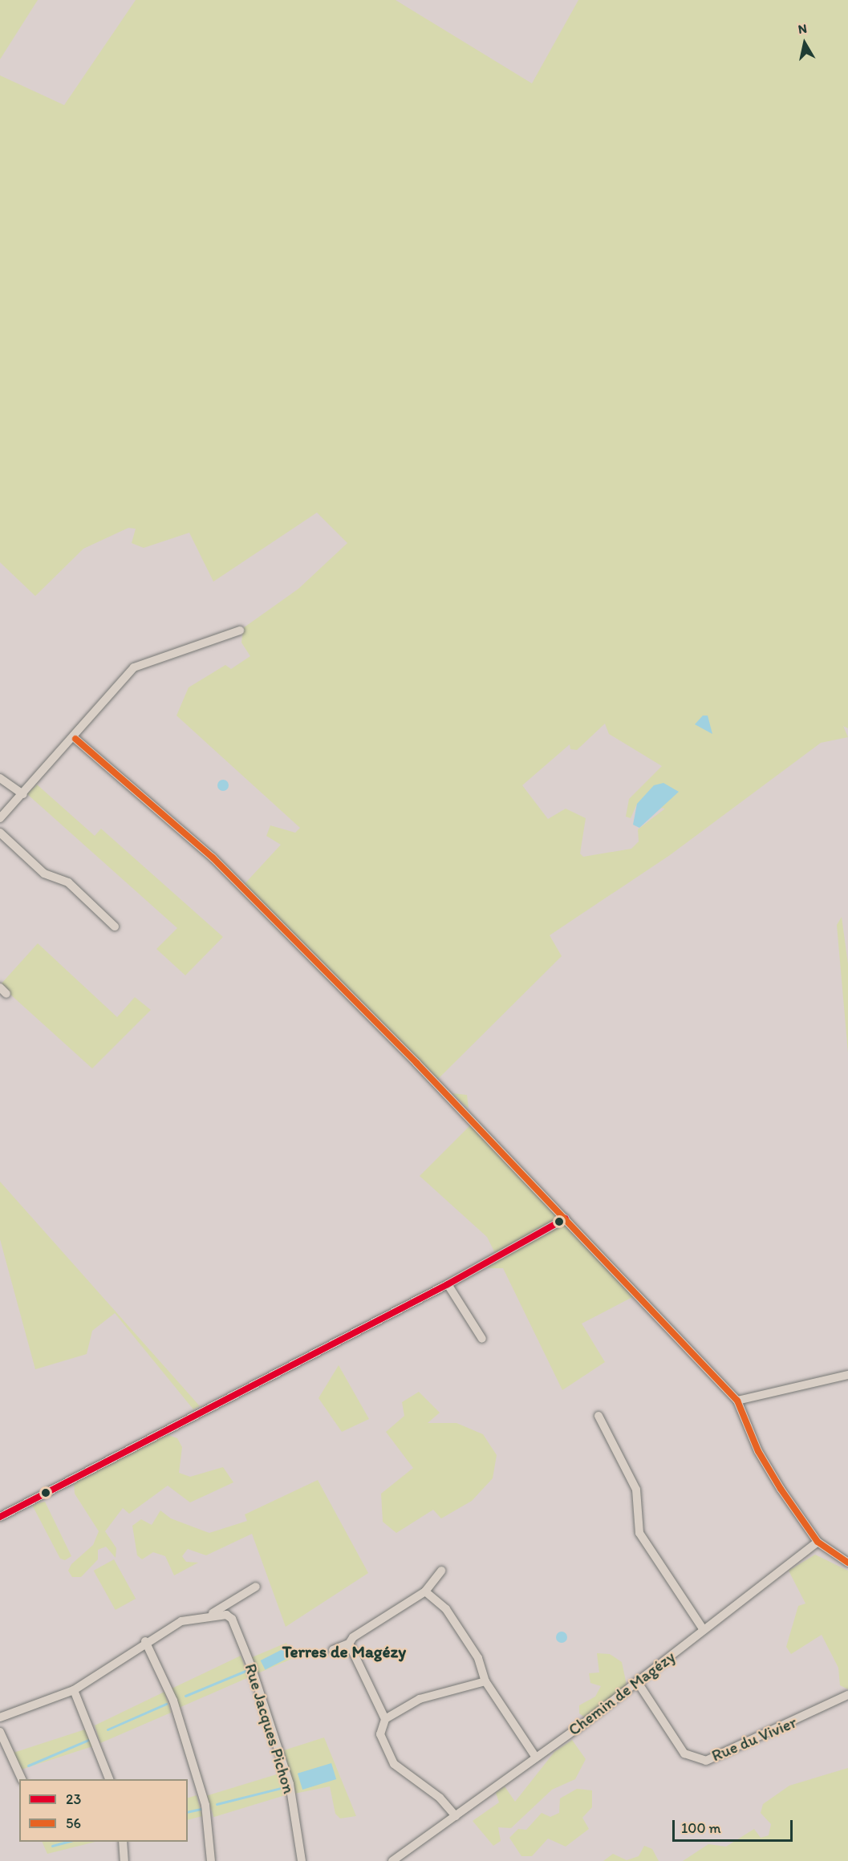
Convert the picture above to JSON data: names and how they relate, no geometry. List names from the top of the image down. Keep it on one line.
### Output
{"streets":{"street":["Chemin de Magézy","Rue Jacques Pichon","Rue du Vivier"]},"crossings":[["Chemin de Magézy","Rue du Vivier"]],"districts":["Terres de Magézy"],"lines":["transit line 56","transit line 23"],"legend":["23","56"],"scale_bar":"100 m","north":"top"}
